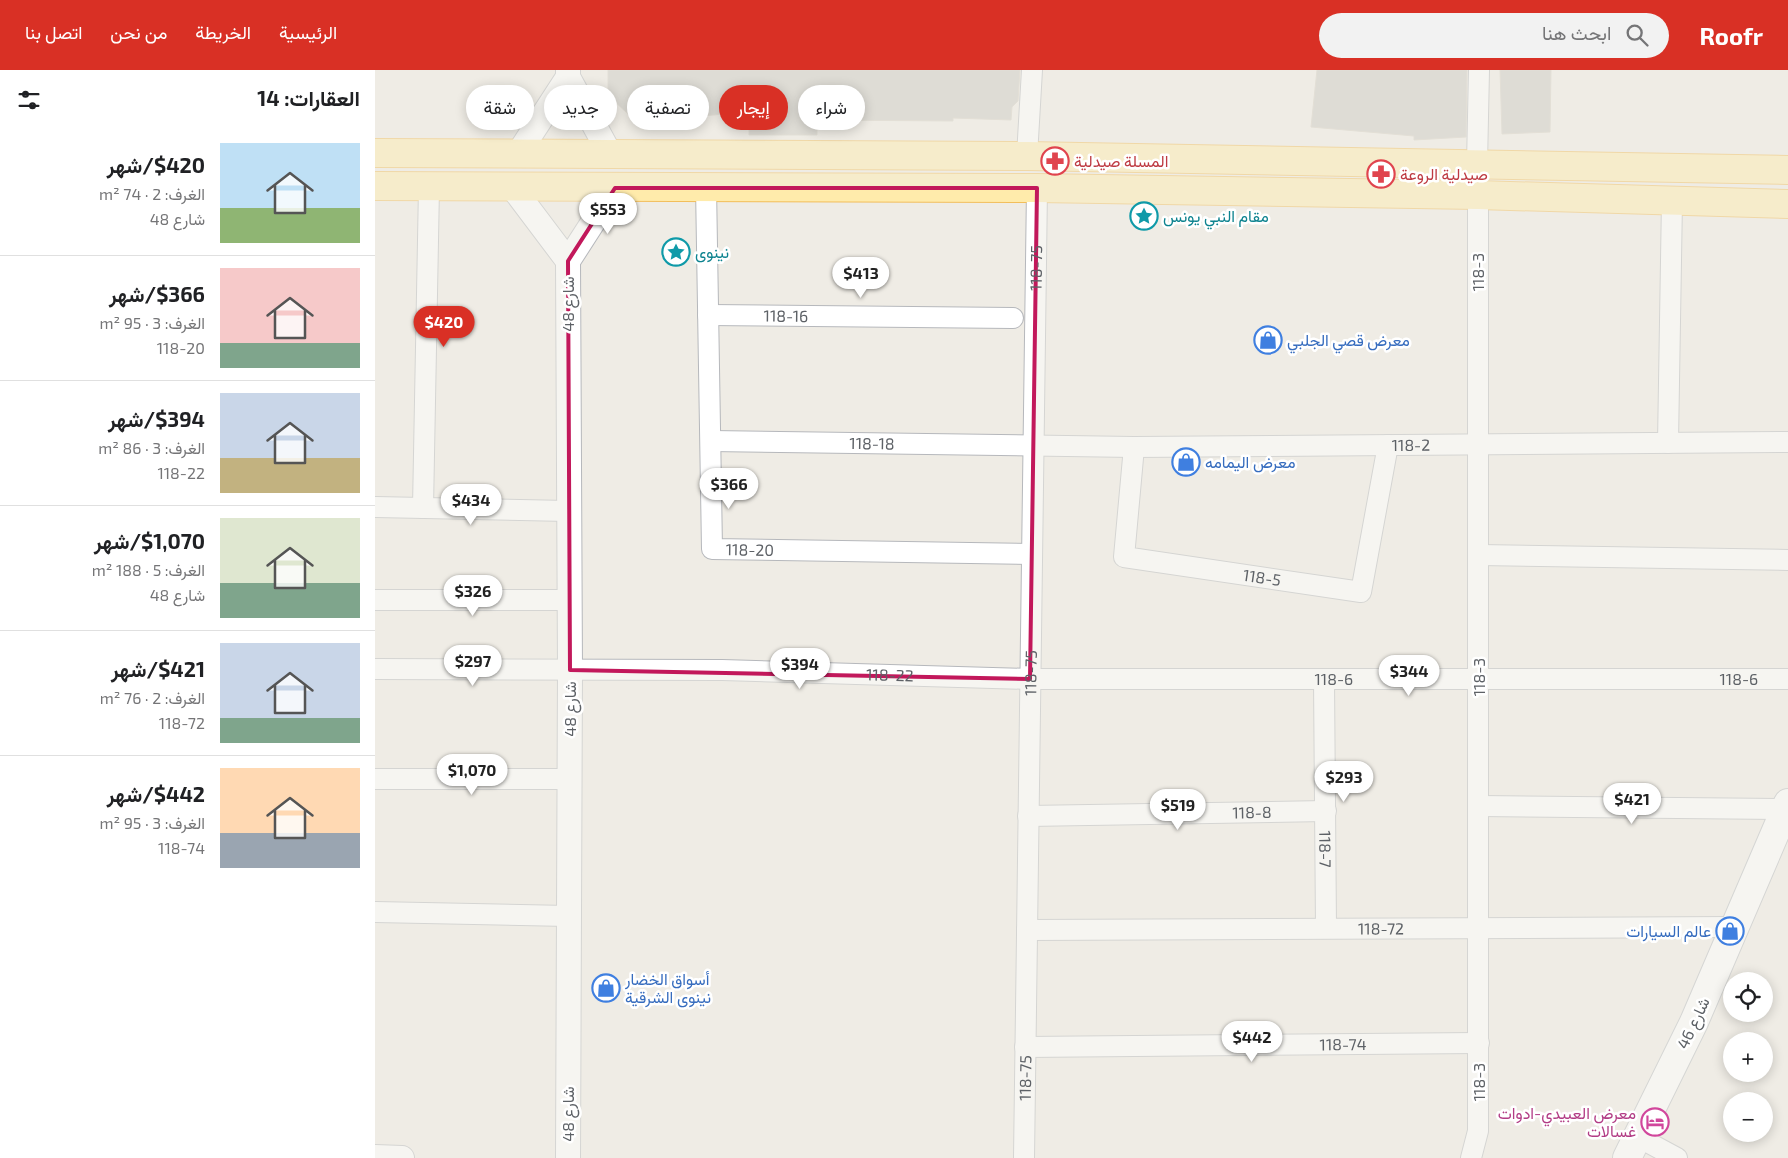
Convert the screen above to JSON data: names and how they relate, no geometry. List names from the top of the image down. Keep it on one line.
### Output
{"streets":{"main road":["شارع 46"],"street":["118-75","118-3","شارع 48","118-16","118-18","118-2","118-20","118-5","118-22","118-6","118-8","118-7","118-72","118-74"]},"crossings":[["118-75","118-18"],["118-75","118-2"],["118-75","118-20"],["118-75","118-22"],["118-75","118-6"],["118-75","118-8"],["118-75","118-72"],["118-75","118-74"],["118-3","118-2"],["118-3","118-6"],["118-3","118-72"],["118-3","118-74"],["شارع 48","118-22"],["118-16","118-20"],["118-18","118-2"],["118-18","118-20"],["118-2","118-5"],["118-22","118-6"],["118-6","118-7"],["118-8","118-7"],["118-7","118-72"],["118-72","شارع 46"]],"places":{"pharmacy":["المسلة صيدلية","صيدلية الروعة"],"place":["مقام النبي يونس","نينوى"],"shop":["معرض قصي الجلبي","معرض اليمامه","عالم السيارات","أسواق الخضار نينوى الشرقية"],"hotel":["معرض العبيدي-ادوات غسالات"]},"page":{"header":"Roofr","search":"ابحث هنا","nav":["الرئيسية","الخريطة","من نحن","اتصل بنا"],"heading":"العقارات: 14","chip":["شراء","إيجار","تصفية","جديد","شقة"],"list":[{"name":"$420/شهر","note":"الغرف: 2 · 74 m² · شارع 48"},{"name":"$366/شهر","note":"الغرف: 3 · 95 m² · 118-20"},{"name":"$394/شهر","note":"الغرف: 3 · 86 m² · 118-22"},{"name":"$1,070/شهر","note":"الغرف: 5 · 188 m² · شارع 48"},{"name":"$421/شهر","note":"الغرف: 2 · 76 m² · 118-72"},{"name":"$442/شهر","note":"الغرف: 3 · 95 m² · 118-74"}],"price":["$553","$413","$420","$366","$434","$326","$297","$394","$344","$1,070","$293","$421","$519","$442"],"map_buttons":["+","−"]}}
